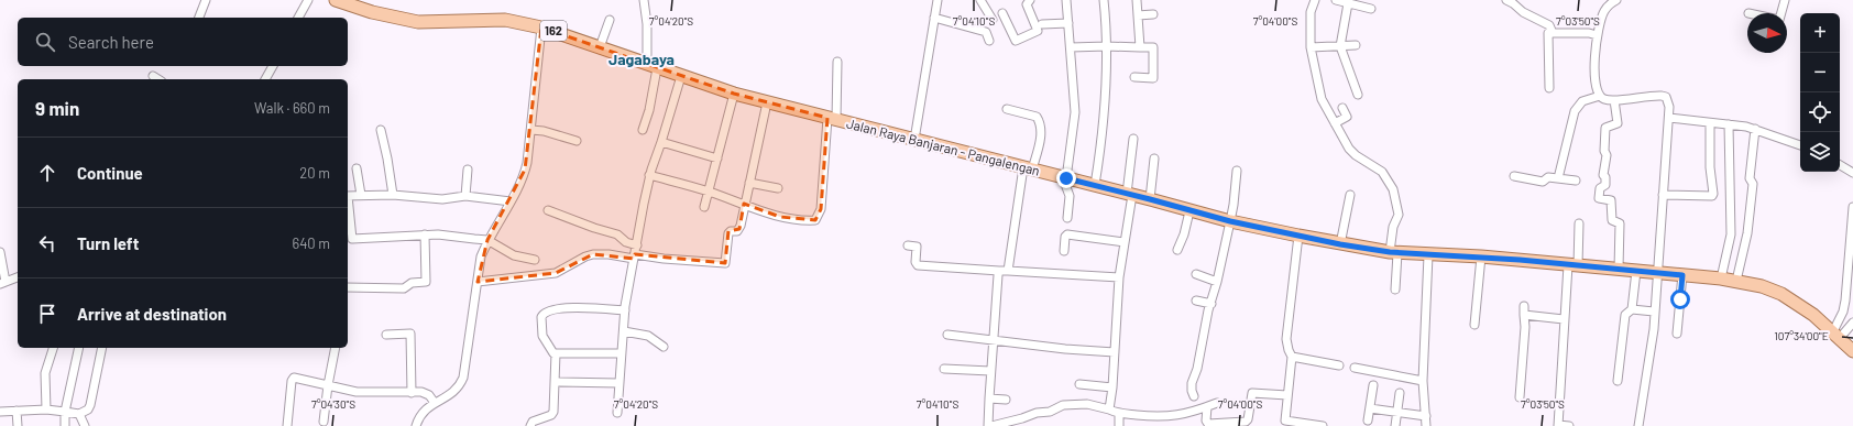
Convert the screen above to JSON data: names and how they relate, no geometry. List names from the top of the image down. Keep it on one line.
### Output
{"streets":{"main road":["162","Jalan Raya Banjaran - Pangalengan"]},"districts":["Jagabaya"],"north":"right","page":{"map_buttons":["+","−"],"search":"Search here","heading":["9 min","Walk · 660 m"],"list":[["Continue","20 m"],["Turn left","640 m"],"Arrive at destination"]},"coordinates":["7°04'20\"S","7°04'10\"S","7°04'00\"S","7°03'50\"S","107°34'00\"E","7°04'30\"S"]}
